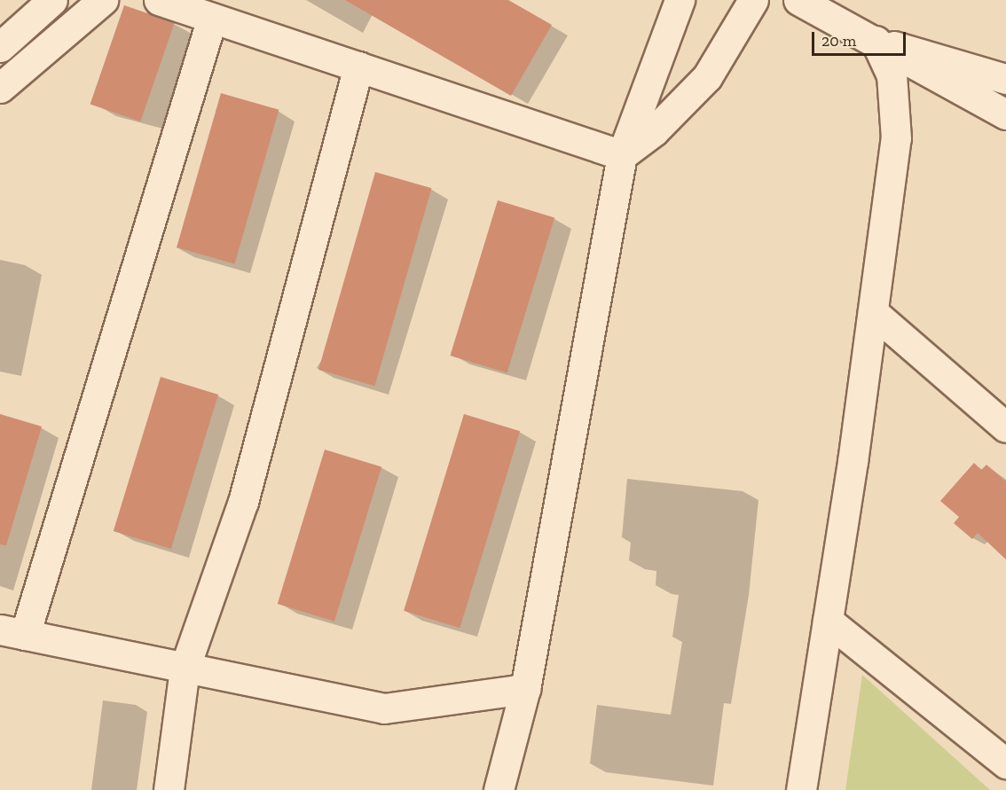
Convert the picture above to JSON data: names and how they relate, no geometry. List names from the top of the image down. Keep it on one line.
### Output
{"scale_bar":"20 m"}
